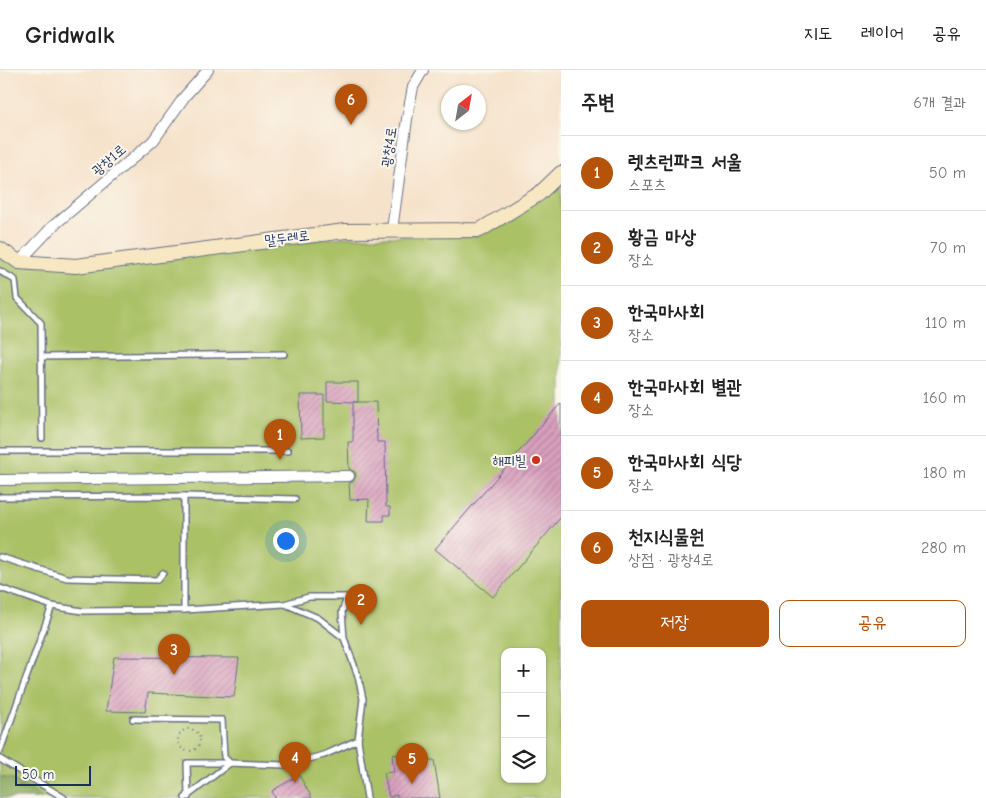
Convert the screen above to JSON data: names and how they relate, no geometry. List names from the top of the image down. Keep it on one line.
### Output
{"streets":{"street":["광창4로","광창1로","말두레로"]},"crossings":[["광창4로","말두레로"],["광창1로","말두레로"]],"places":["해피빌"],"scale_bar":"50 m","north":"top right","page":{"header":"Gridwalk","nav":["지도","레이어","공유"],"heading":["주변","6개 결과"],"pins":["6","1","2","3","4","5"],"list":[{"mark":"1","name":"렛츠런파크 서울","note":"스포츠","value":"50 m"},{"mark":"2","name":"황금 마상","note":"장소","value":"70 m"},{"mark":"3","name":"한국마사회","note":"장소","value":"110 m"},{"mark":"4","name":"한국마사회 별관","note":"장소","value":"160 m"},{"mark":"5","name":"한국마사회 식당","note":"장소","value":"180 m"},{"mark":"6","name":"천지식물원","note":"상점 · 광창4로","value":"280 m"}],"buttons":["저장","공유"],"map_buttons":["+","−"],"scale":"50 m"}}
